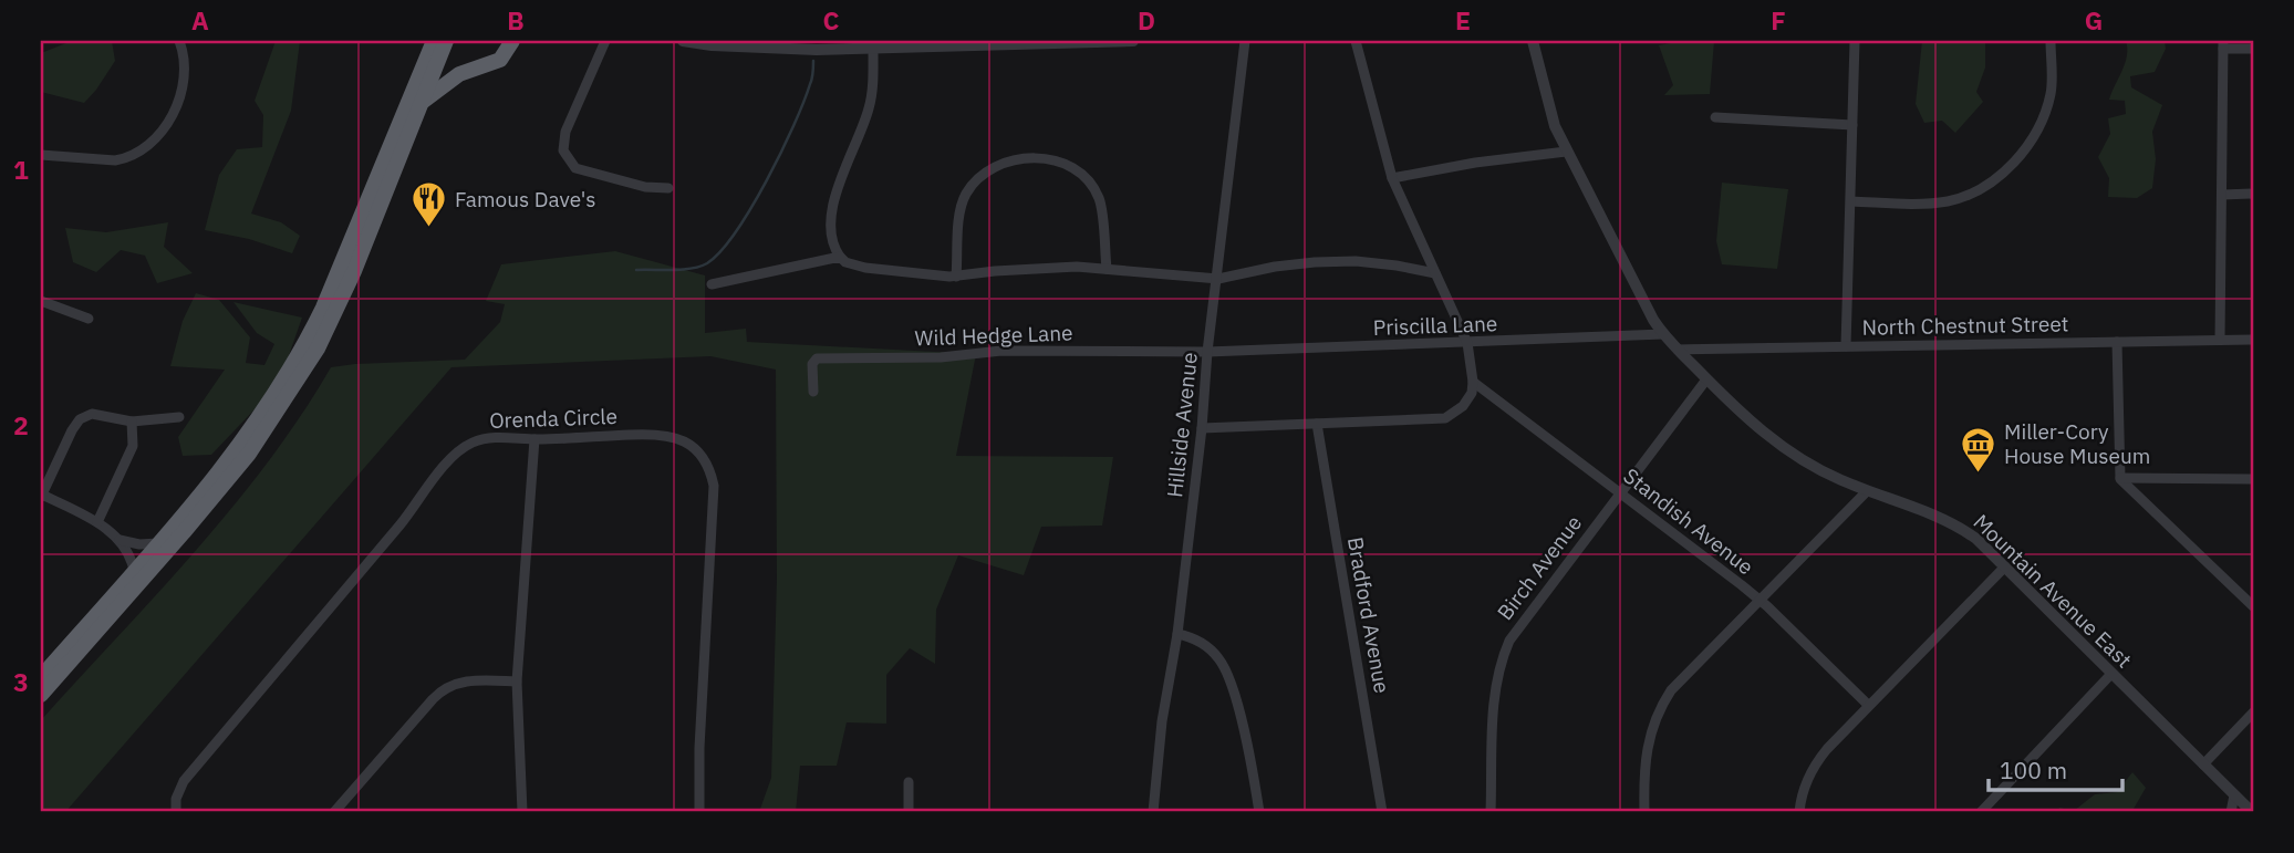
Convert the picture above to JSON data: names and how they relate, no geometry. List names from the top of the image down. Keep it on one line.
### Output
{"streets":{"street":["Priscilla Lane","North Chestnut Street","Wild Hedge Lane","Orenda Circle","Hillside Avenue","Standish Avenue","Birch Avenue","Mountain Avenue East","Bradford Avenue"]},"crossings":[["Priscilla Lane","Wild Hedge Lane"],["Priscilla Lane","Hillside Avenue"],["Priscilla Lane","Mountain Avenue East"],["North Chestnut Street","Mountain Avenue East"],["Wild Hedge Lane","Hillside Avenue"],["Standish Avenue","Birch Avenue"],["Birch Avenue","Mountain Avenue East"]],"places":{"restaurant":["Famous Dave's"],"museum":["Miller-Cory House Museum"]},"scale_bar":"100 m","grid":{"columns":["A","B","C","D","E","F","G"],"rows":["1","2","3"]}}
